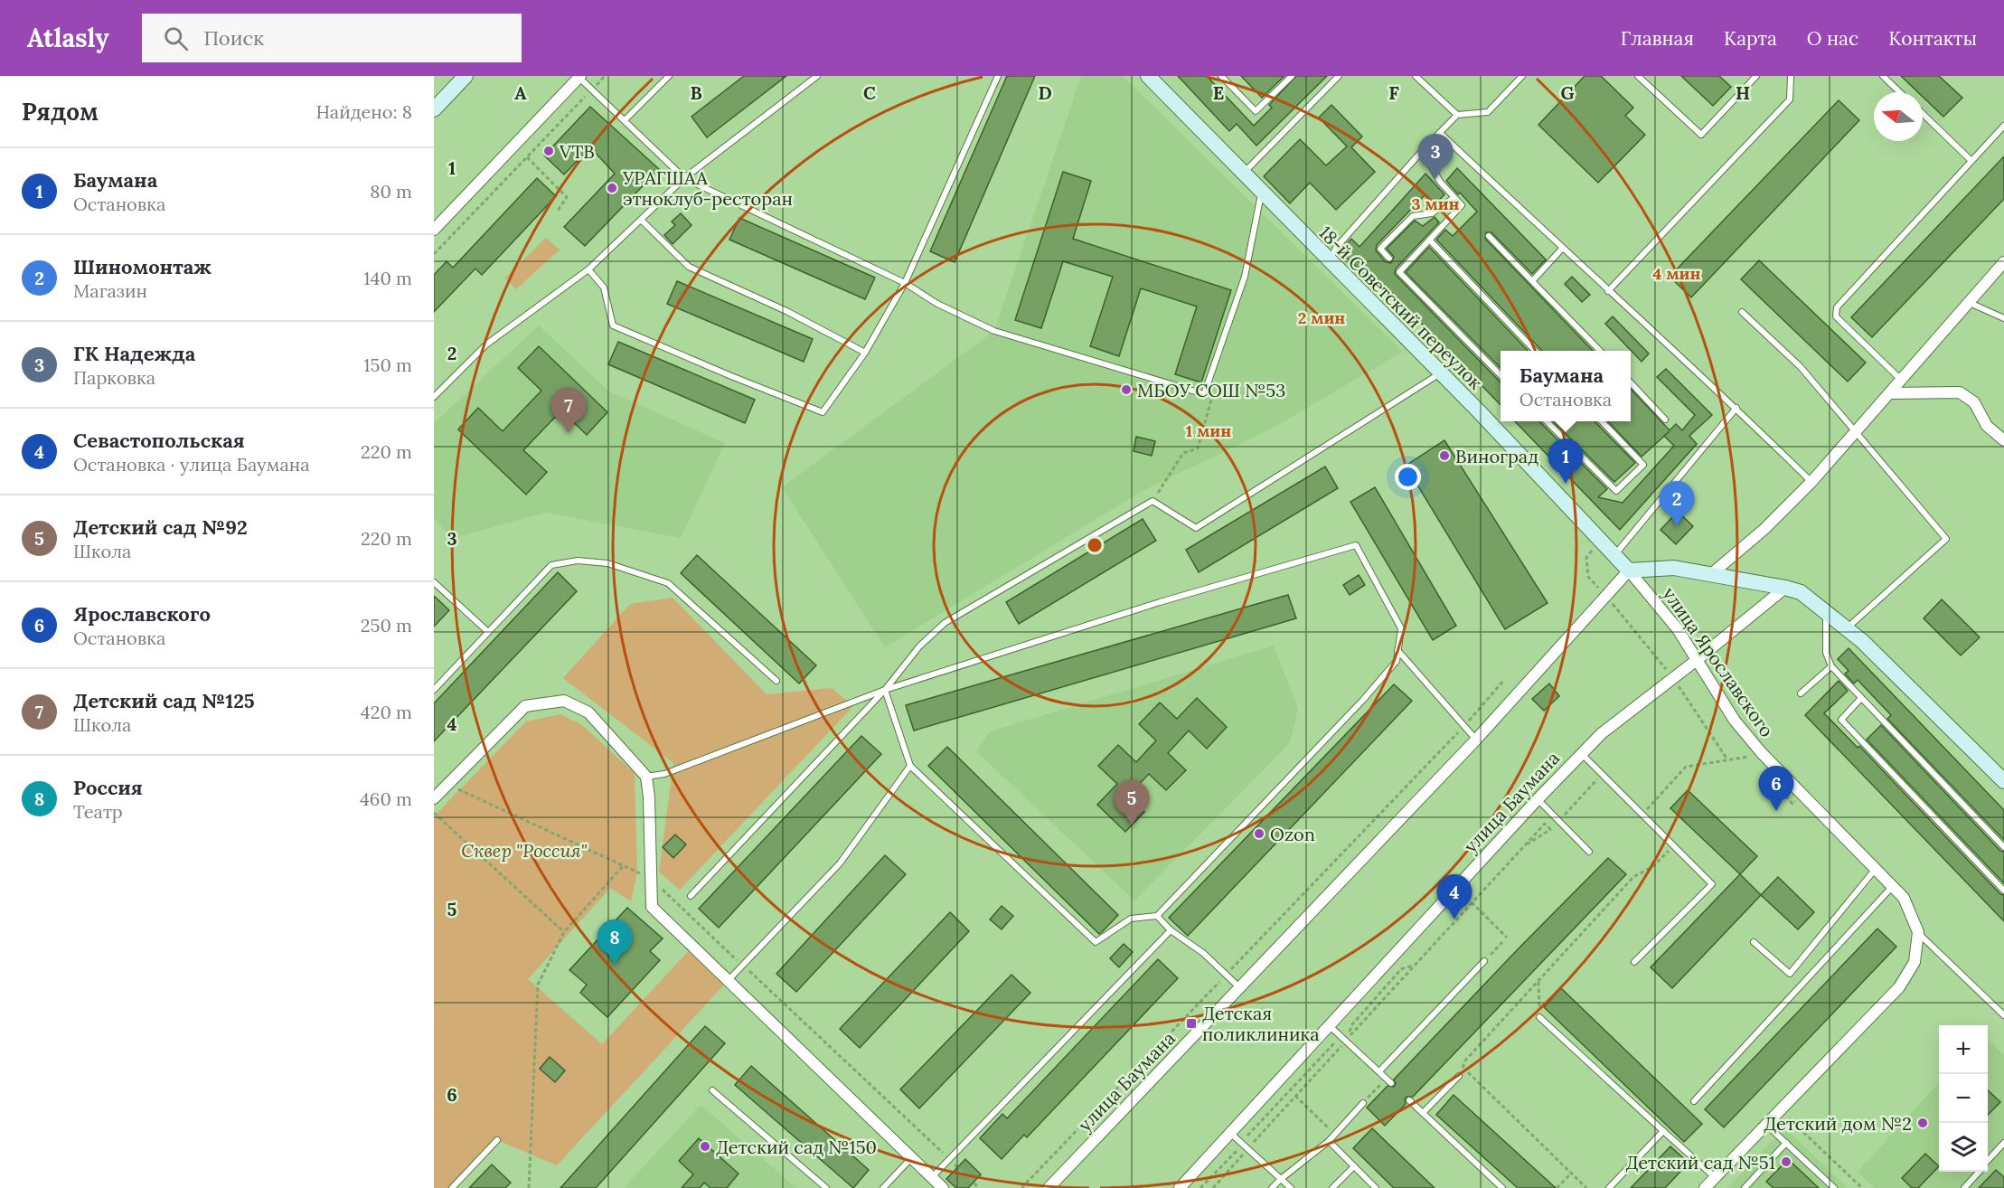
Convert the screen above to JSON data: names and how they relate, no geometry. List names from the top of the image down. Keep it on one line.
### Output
{"streets":{"street":["18-й Советский переулок","улица Ярославского","улица Баумана"]},"crossings":[["18-й Советский переулок","улица Ярославского"],["18-й Советский переулок","улица Баумана"],["улица Ярославского","улица Баумана"]],"parks":["Сквер \"Россия\""],"places":{"other":["VTB","УРАГШАА этноклуб-ресторан","МБОУ СОШ №53","Виноград","Ozon","Детский дом №2","Детский сад №150","Детский сад №51"],"transit":["Детская поликлиника"]},"north":"left","page":{"header":"Atlasly","search":"Поиск","nav":["Главная","Карта","О нас","Контакты"],"heading":["Рядом","Найдено: 8"],"pins":["3","7","1","2","6","5","4","8"],"list":[{"mark":"1","name":"Баумана","note":"Остановка","value":"80 m"},{"mark":"2","name":"Шиномонтаж","note":"Магазин","value":"140 m"},{"mark":"3","name":"ГК Надежда","note":"Парковка","value":"150 m"},{"mark":"4","name":"Севастопольская","note":"Остановка · улица Баумана","value":"220 m"},{"mark":"5","name":"Детский сад №92","note":"Школа","value":"220 m"},{"mark":"6","name":"Ярославского","note":"Остановка","value":"250 m"},{"mark":"7","name":"Детский сад №125","note":"Школа","value":"420 m"},{"mark":"8","name":"Россия","note":"Театр","value":"460 m"}],"popup":["Баумана","Остановка"],"map_buttons":["+","−"]},"grid":{"columns":["A","B","C","D","E","F","G","H"],"rows":["1","2","3","4","5","6"]},"rings":["3 мин","4 мин","2 мин","1 мин"]}
